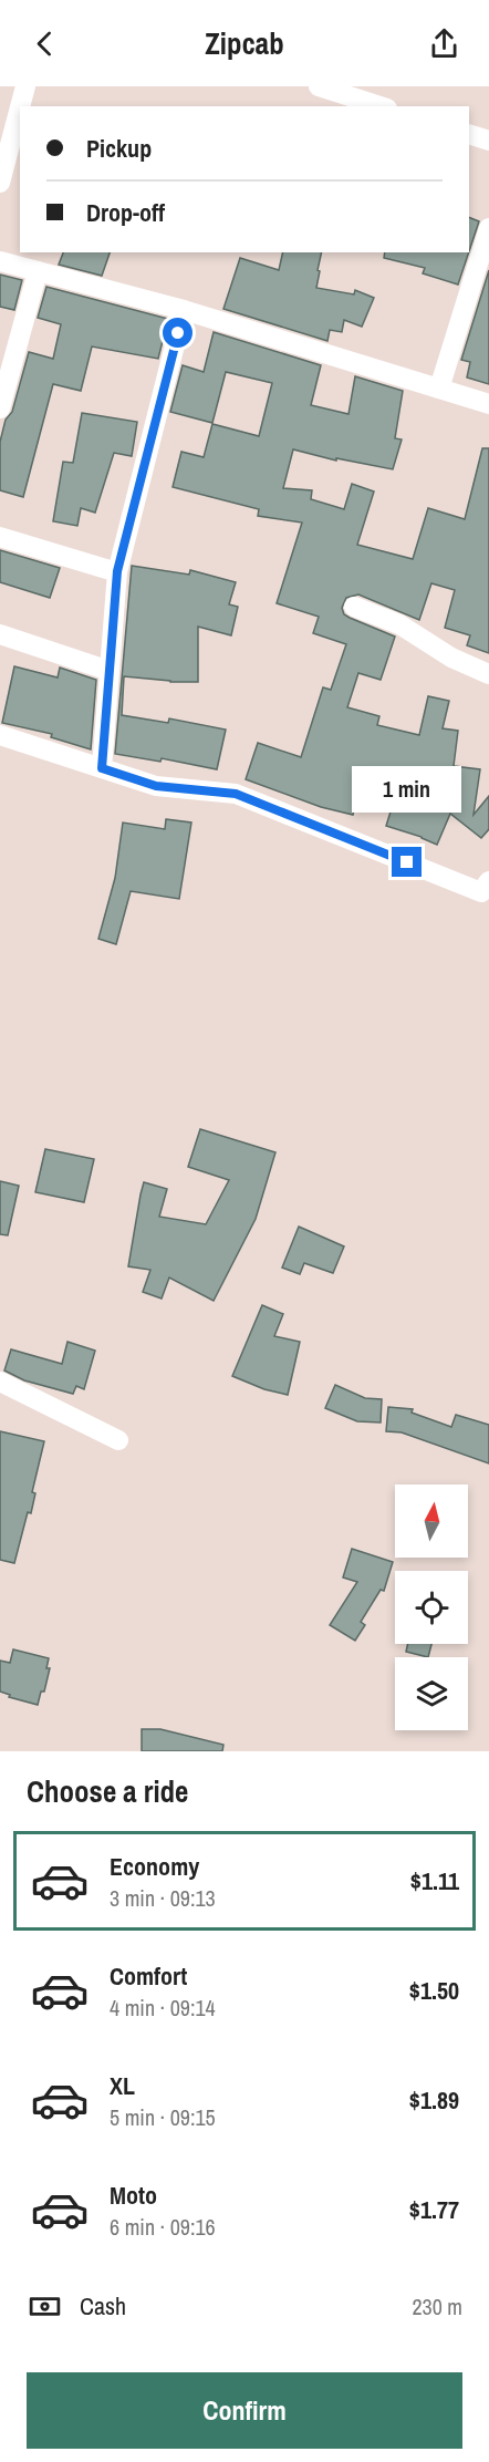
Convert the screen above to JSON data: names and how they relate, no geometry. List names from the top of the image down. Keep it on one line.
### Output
{"north":"top","page":{"header":"Zipcab","banner":["Pickup","Drop-off"],"bubble":"1 min","heading":"Choose a ride","list":[{"name":"Economy","note":"3 min · 09:13","value":"$1.11"},{"name":"Comfort","note":"4 min · 09:14","value":"$1.50"},{"name":"XL","note":"5 min · 09:15","value":"$1.89"},{"name":"Moto","note":"6 min · 09:16","value":"$1.77"}],"pay":["Cash","230 m"],"buttons":"Confirm"}}
